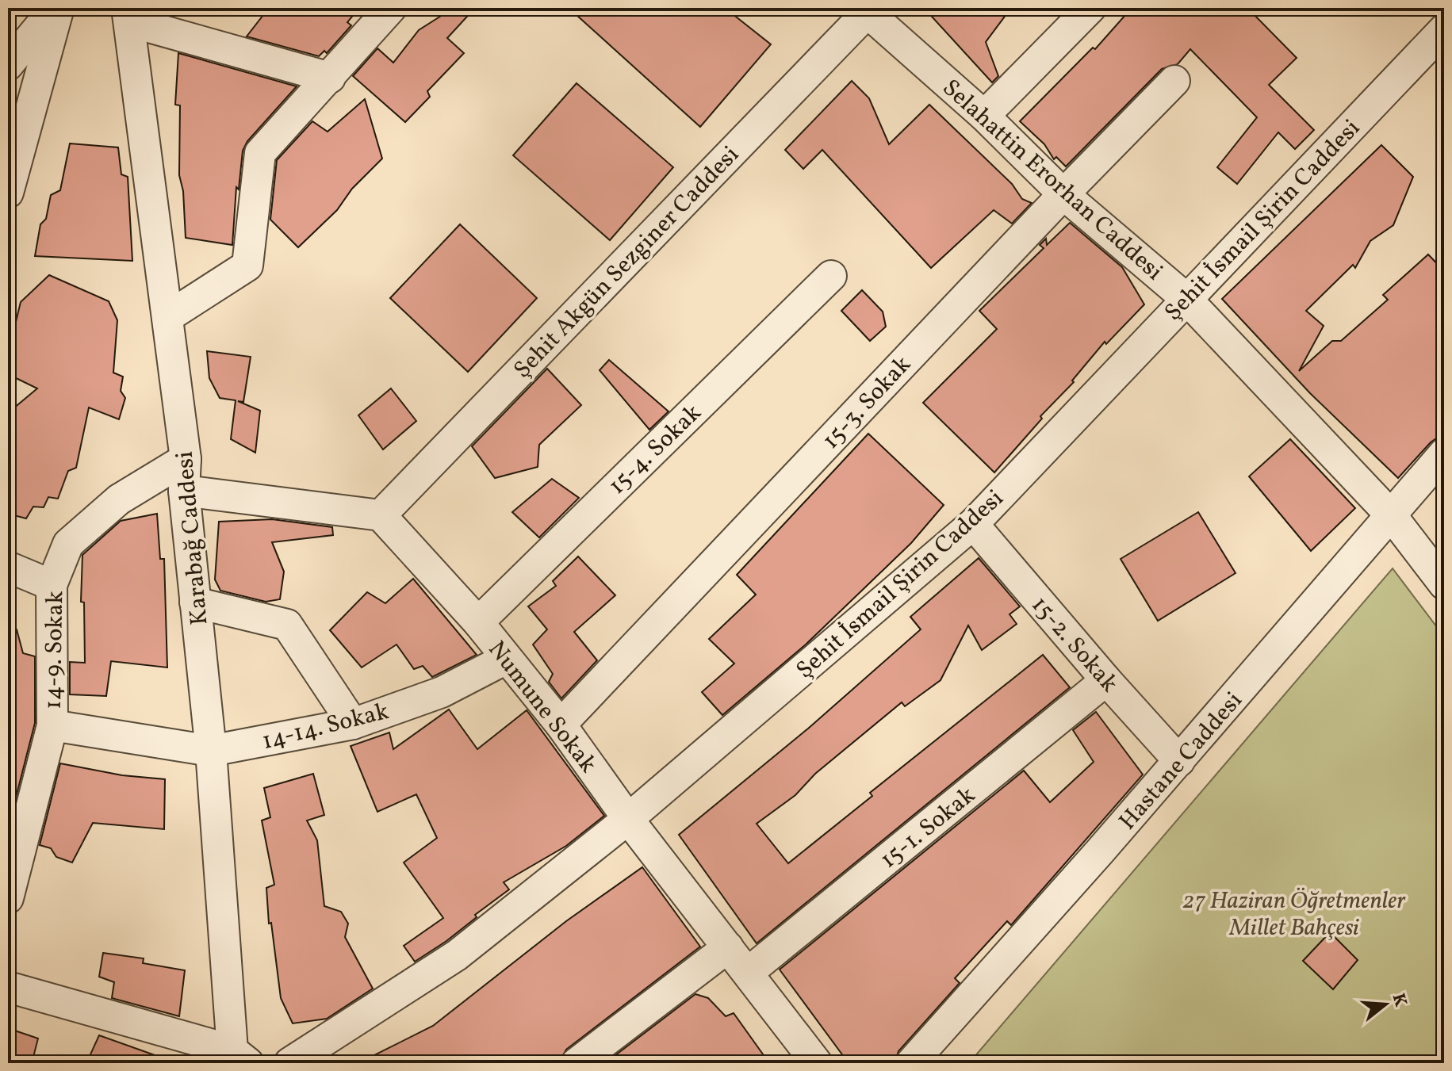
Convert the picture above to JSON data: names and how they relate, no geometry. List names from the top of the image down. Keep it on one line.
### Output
{"streets":{"street":["Selahattin Erorhan Caddesi","Şehit İsmail Şirin Caddesi","Şehit Akgün Sezginer Caddesi","15-3. Sokak","15-4. Sokak","Karabağ Caddesi","15-2. Sokak","14-9. Sokak","Numune Sokak","14-14. Sokak","Hastane Caddesi","15-1. Sokak"]},"crossings":[["Selahattin Erorhan Caddesi","Şehit İsmail Şirin Caddesi"],["Selahattin Erorhan Caddesi","Şehit Akgün Sezginer Caddesi"],["Selahattin Erorhan Caddesi","15-3. Sokak"],["Selahattin Erorhan Caddesi","Hastane Caddesi"],["Şehit İsmail Şirin Caddesi","15-2. Sokak"],["Şehit İsmail Şirin Caddesi","Numune Sokak"],["Şehit Akgün Sezginer Caddesi","Numune Sokak"],["15-3. Sokak","Numune Sokak"],["15-4. Sokak","Numune Sokak"],["Karabağ Caddesi","14-9. Sokak"],["Karabağ Caddesi","14-14. Sokak"],["15-2. Sokak","Hastane Caddesi"],["15-2. Sokak","15-1. Sokak"],["14-9. Sokak","14-14. Sokak"],["Numune Sokak","14-14. Sokak"],["Numune Sokak","15-1. Sokak"]],"parks":["27 Haziran Öğretmenler Millet Bahçesi"],"north":"right"}
